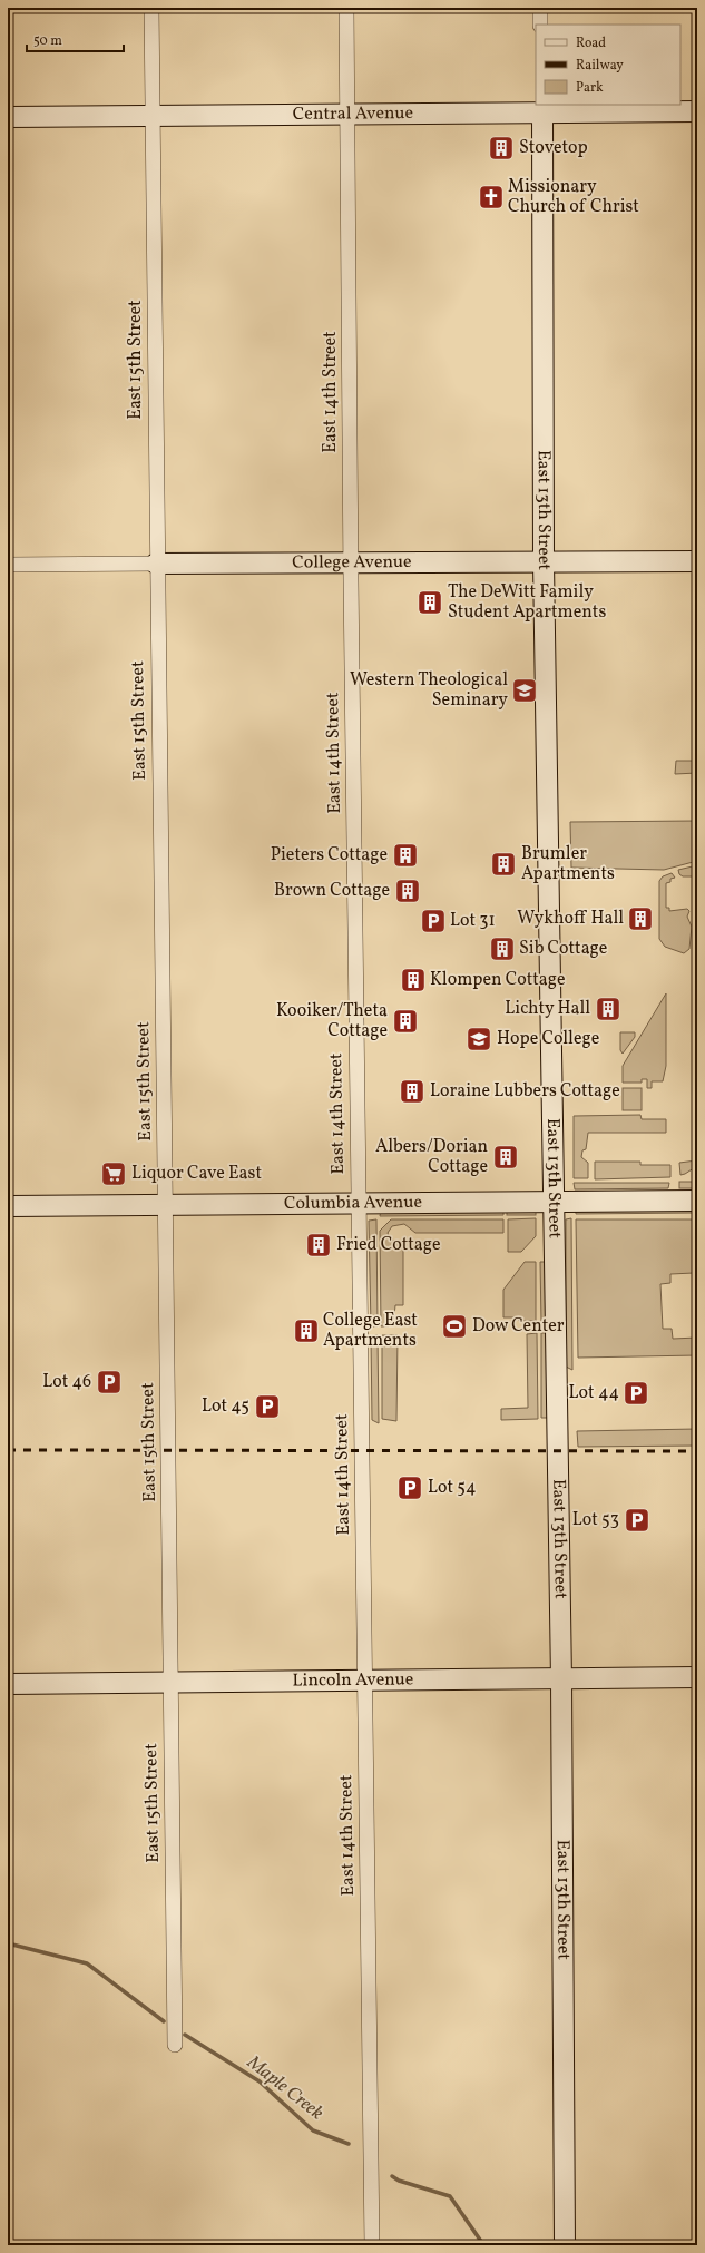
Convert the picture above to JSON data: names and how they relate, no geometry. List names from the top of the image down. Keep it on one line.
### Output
{"streets":{"street":["Central Avenue","East 15th Street","East 14th Street","East 13th Street","College Avenue","Columbia Avenue","Lincoln Avenue"]},"crossings":[["Central Avenue","East 15th Street"],["Central Avenue","East 14th Street"],["Central Avenue","East 13th Street"],["East 15th Street","College Avenue"],["East 15th Street","Columbia Avenue"],["East 15th Street","Lincoln Avenue"],["East 14th Street","College Avenue"],["East 14th Street","Columbia Avenue"],["East 14th Street","Lincoln Avenue"],["East 13th Street","College Avenue"],["East 13th Street","Columbia Avenue"],["East 13th Street","Lincoln Avenue"]],"water":["Maple Creek"],"places":{"building":["Stovetop","The DeWitt Family Student Apartments","Pieters Cottage","Brumler Apartments","Brown Cottage","Wykhoff Hall","Sib Cottage","Klompen Cottage","Lichty Hall","Kooiker/Theta Cottage","Loraine Lubbers Cottage","Albers/Dorian Cottage","Fried Cottage","College East Apartments"],"church":["Missionary Church of Christ"],"school or university":["Western Theological Seminary","Hope College"],"parking":["Lot 31","Lot 46","Lot 44","Lot 45","Lot 54","Lot 53"],"supermarket":["Liquor Cave East"],"sports":["Dow Center"]},"legend":["Road","Railway","Park"],"scale_bar":"50 m"}
